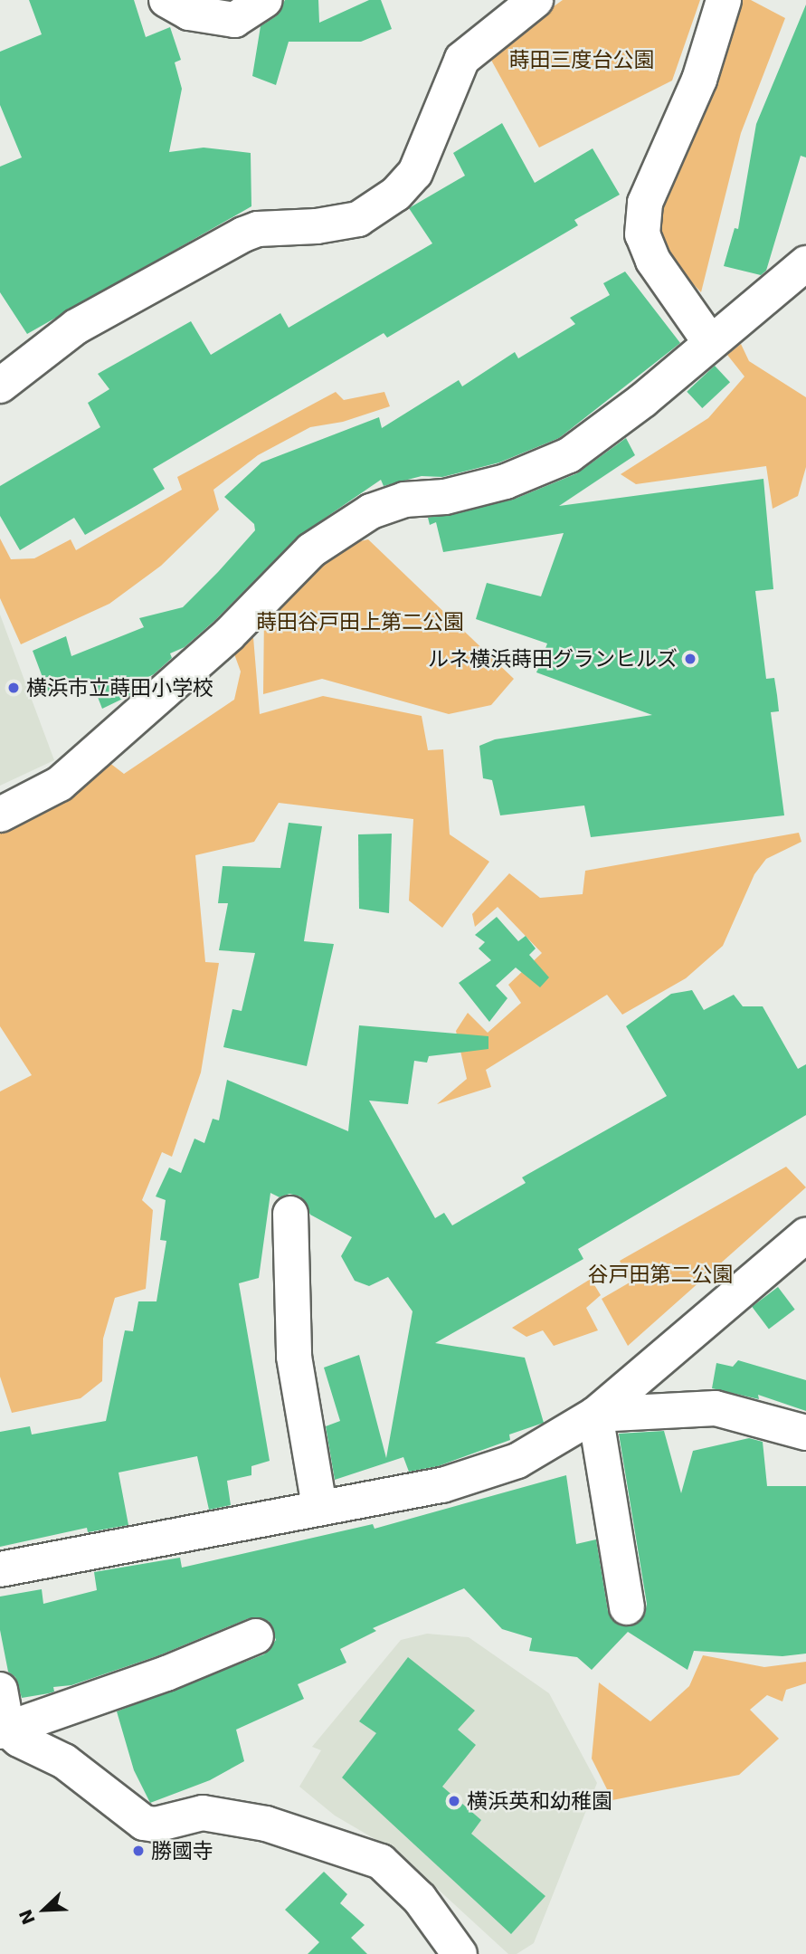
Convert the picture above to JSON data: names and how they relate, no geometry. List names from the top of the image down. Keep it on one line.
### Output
{"parks":["蒔田三度台公園","蒔田谷戸田上第二公園","谷戸田第二公園"],"places":["ルネ横浜蒔田グランヒルズ","横浜市立蒔田小学校","横浜英和幼稚園","勝國寺"],"north":"bottom left"}
